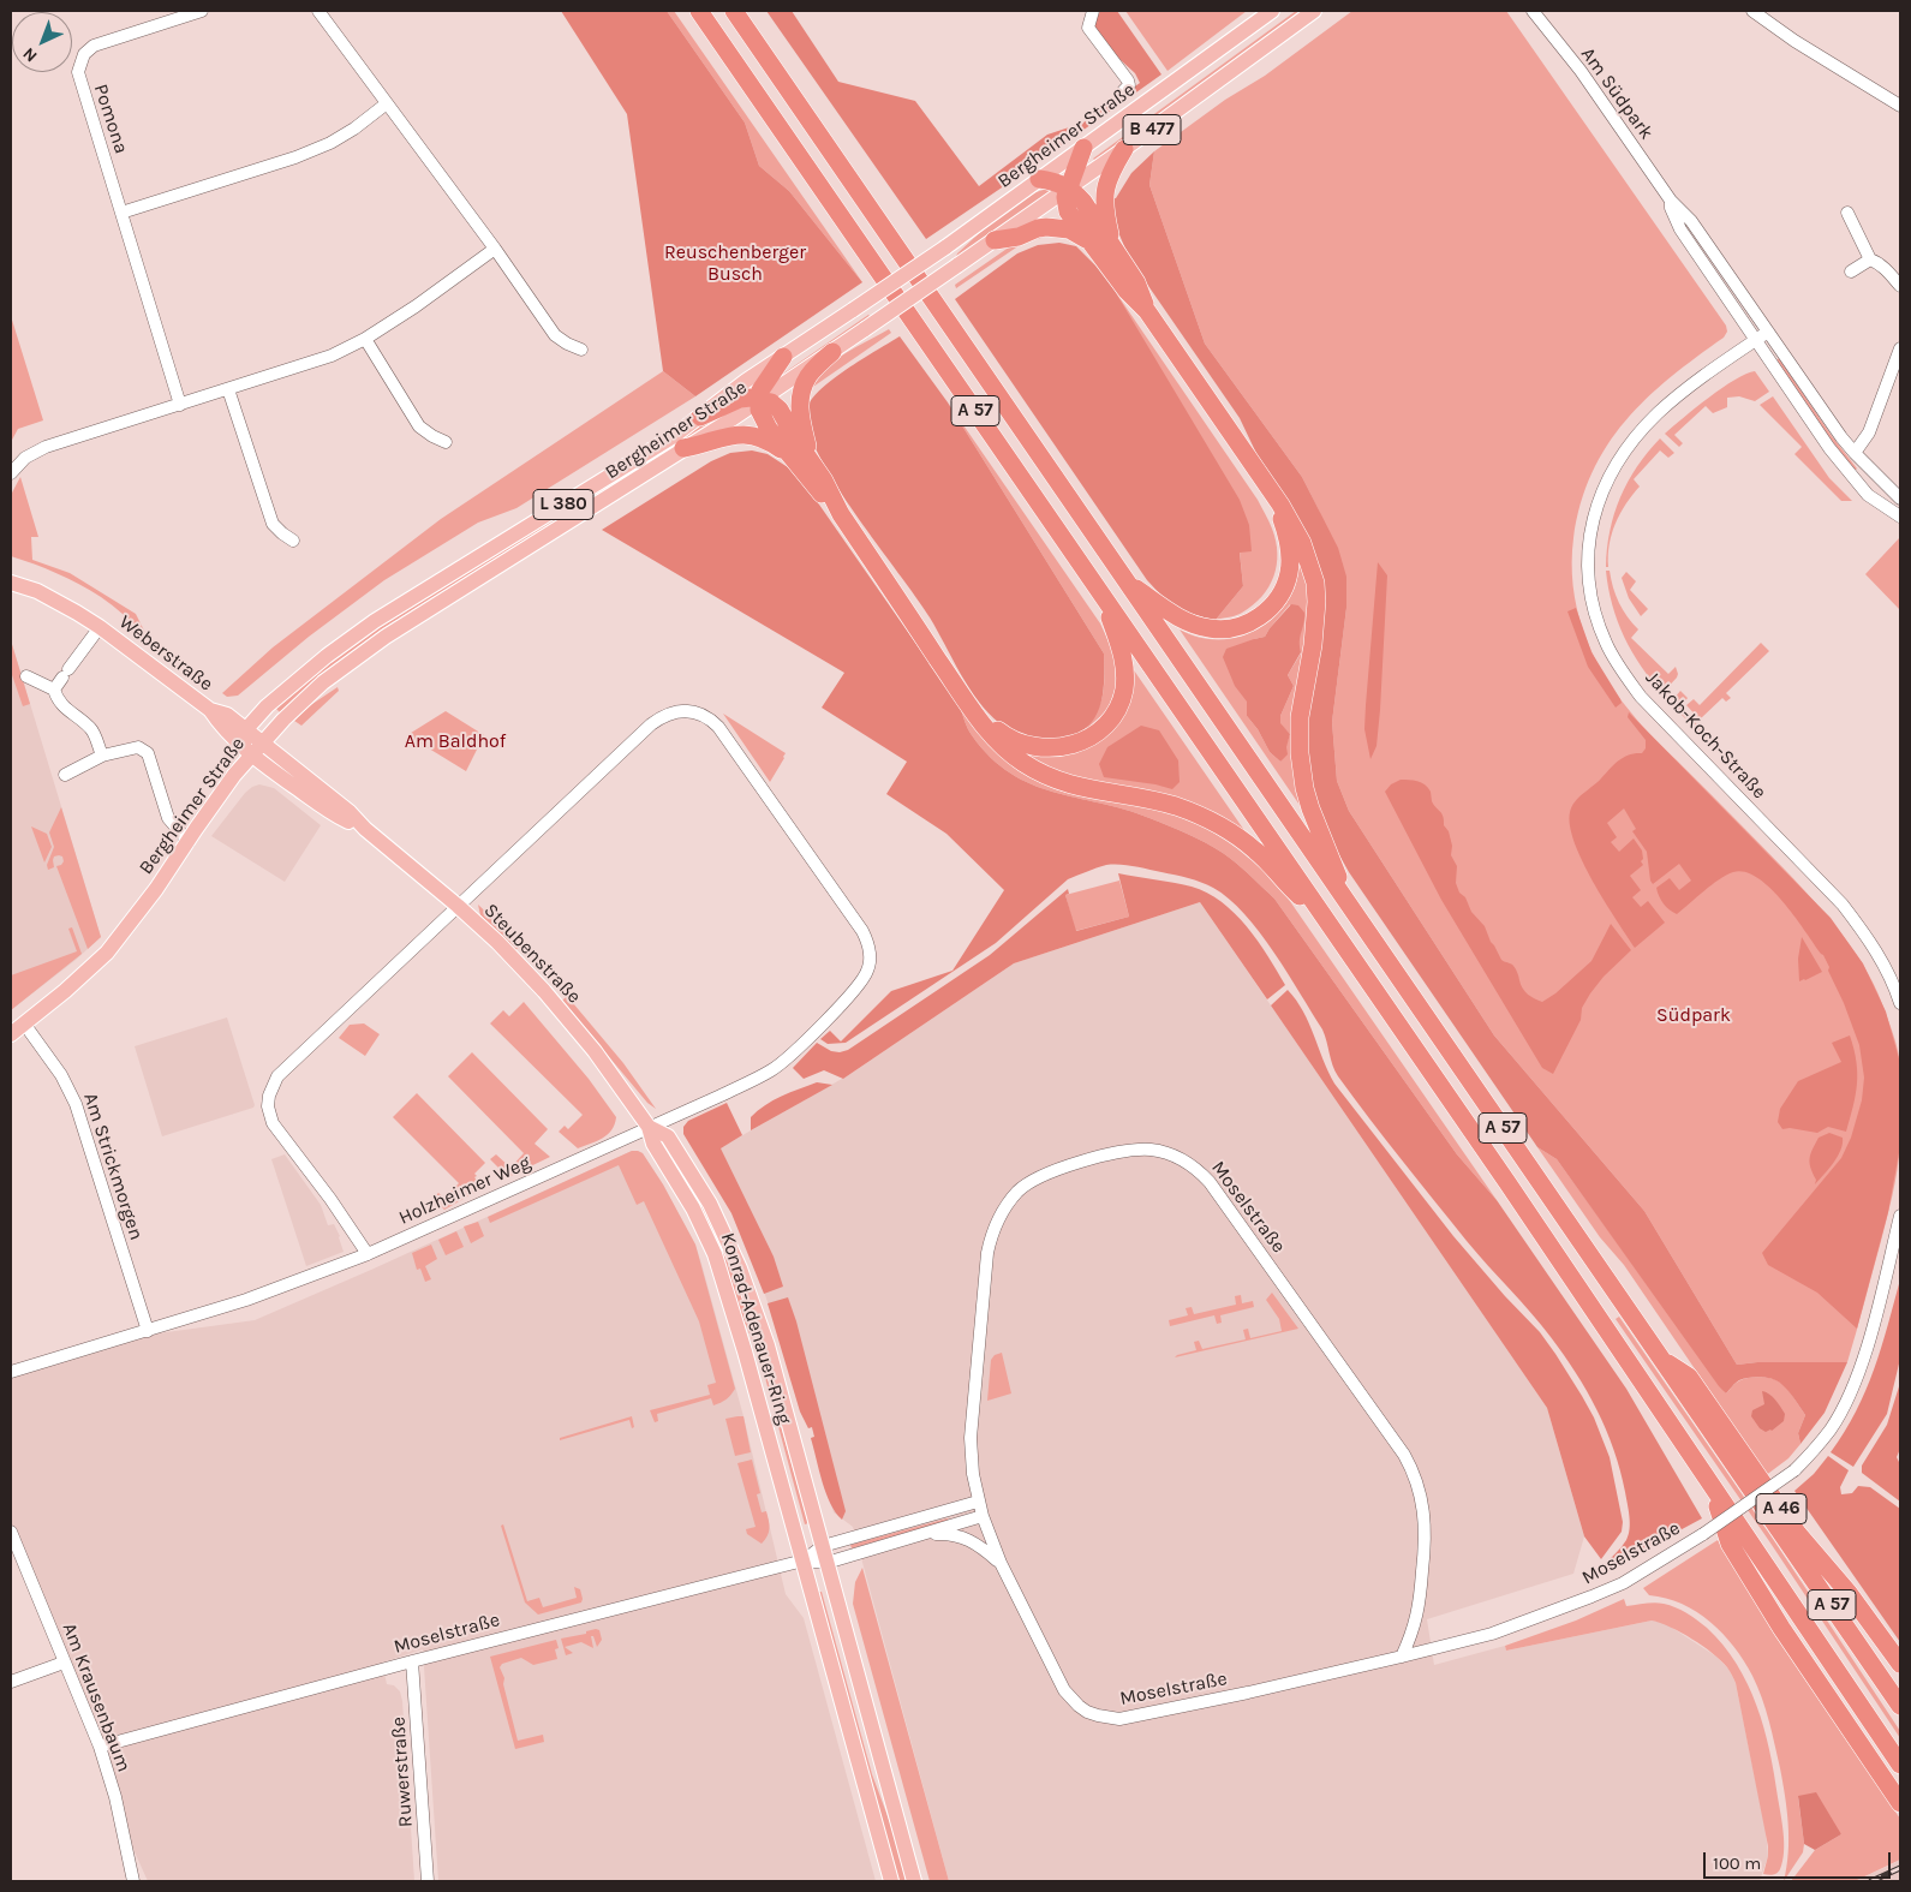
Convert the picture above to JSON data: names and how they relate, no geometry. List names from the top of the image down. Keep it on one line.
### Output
{"streets":{"highway":["A 57","A 46"],"main road":["B 477","Bergheimer Straße","L 380","Weberstraße","Steubenstraße","Konrad-Adenauer-Ring"],"street":["Am Südpark","Pomona","Jakob-Koch-Straße","Am Strickmorgen","Holzheimer Weg","Moselstraße","Am Krausenbaum","Ruwerstraße"]},"crossings":[["Am Südpark","Jakob-Koch-Straße"],["Bergheimer Straße","Weberstraße"],["Bergheimer Straße","Steubenstraße"],["Bergheimer Straße","Am Strickmorgen"],["A 57","A 46"],["Weberstraße","Steubenstraße"],["Steubenstraße","Holzheimer Weg"],["Steubenstraße","Konrad-Adenauer-Ring"],["Am Strickmorgen","Holzheimer Weg"],["Holzheimer Weg","Konrad-Adenauer-Ring"],["Moselstraße","Konrad-Adenauer-Ring"],["Moselstraße","Am Krausenbaum"],["Moselstraße","Ruwerstraße"]],"parks":["Reuschenberger Busch","Am Baldhof","Südpark"],"scale_bar":"100 m","north":"bottom left"}
